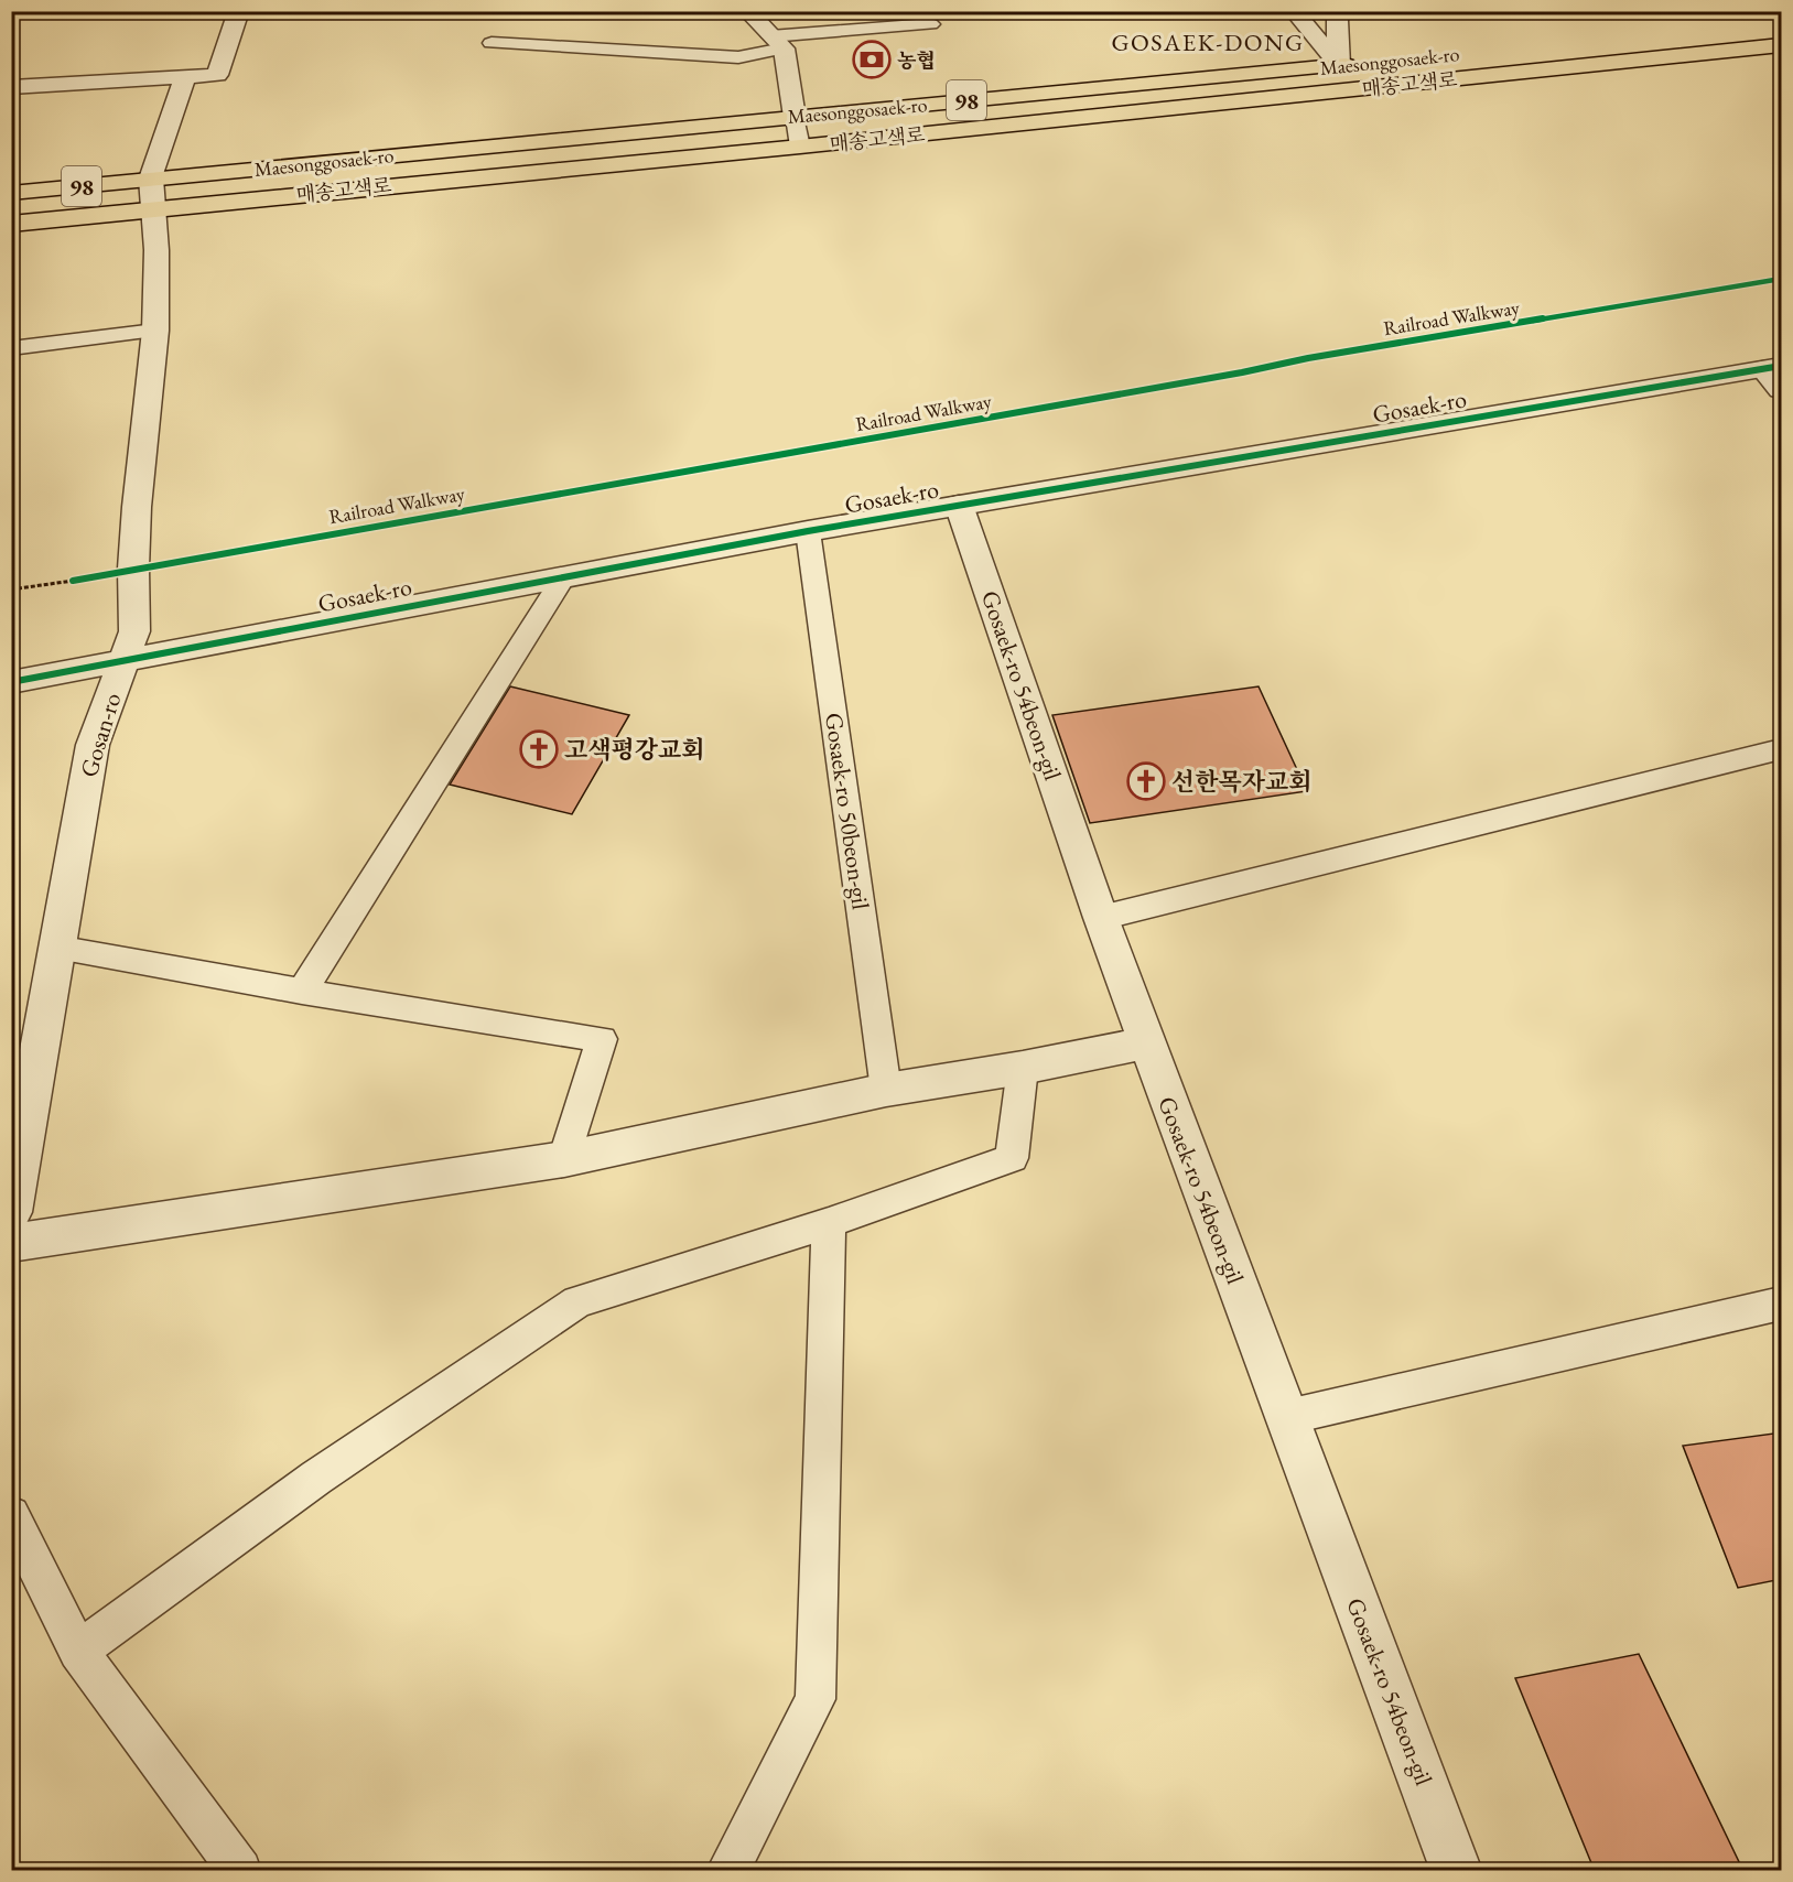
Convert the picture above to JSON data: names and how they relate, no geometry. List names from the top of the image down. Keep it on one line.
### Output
{"streets":{"main road":["Maesonggosaek-ro","매송고색로","98"],"street":["Gosaek-ro","Gosaek-ro 54beon-gil","Gosan-ro"],"lane":["Gosaek-ro 50beon-gil"],"cycle path":["Railroad Walkway"]},"crossings":[["Maesonggosaek-ro","Gosan-ro"],["매송고색로","Gosan-ro"],["Gosaek-ro","Gosaek-ro 54beon-gil"],["Gosaek-ro","Gosan-ro"],["Gosaek-ro","Gosaek-ro 50beon-gil"]],"districts":["GOSAEK-DONG"],"places":{"bank":["농협"],"church":["고색평강교회","선한목자교회"]}}
